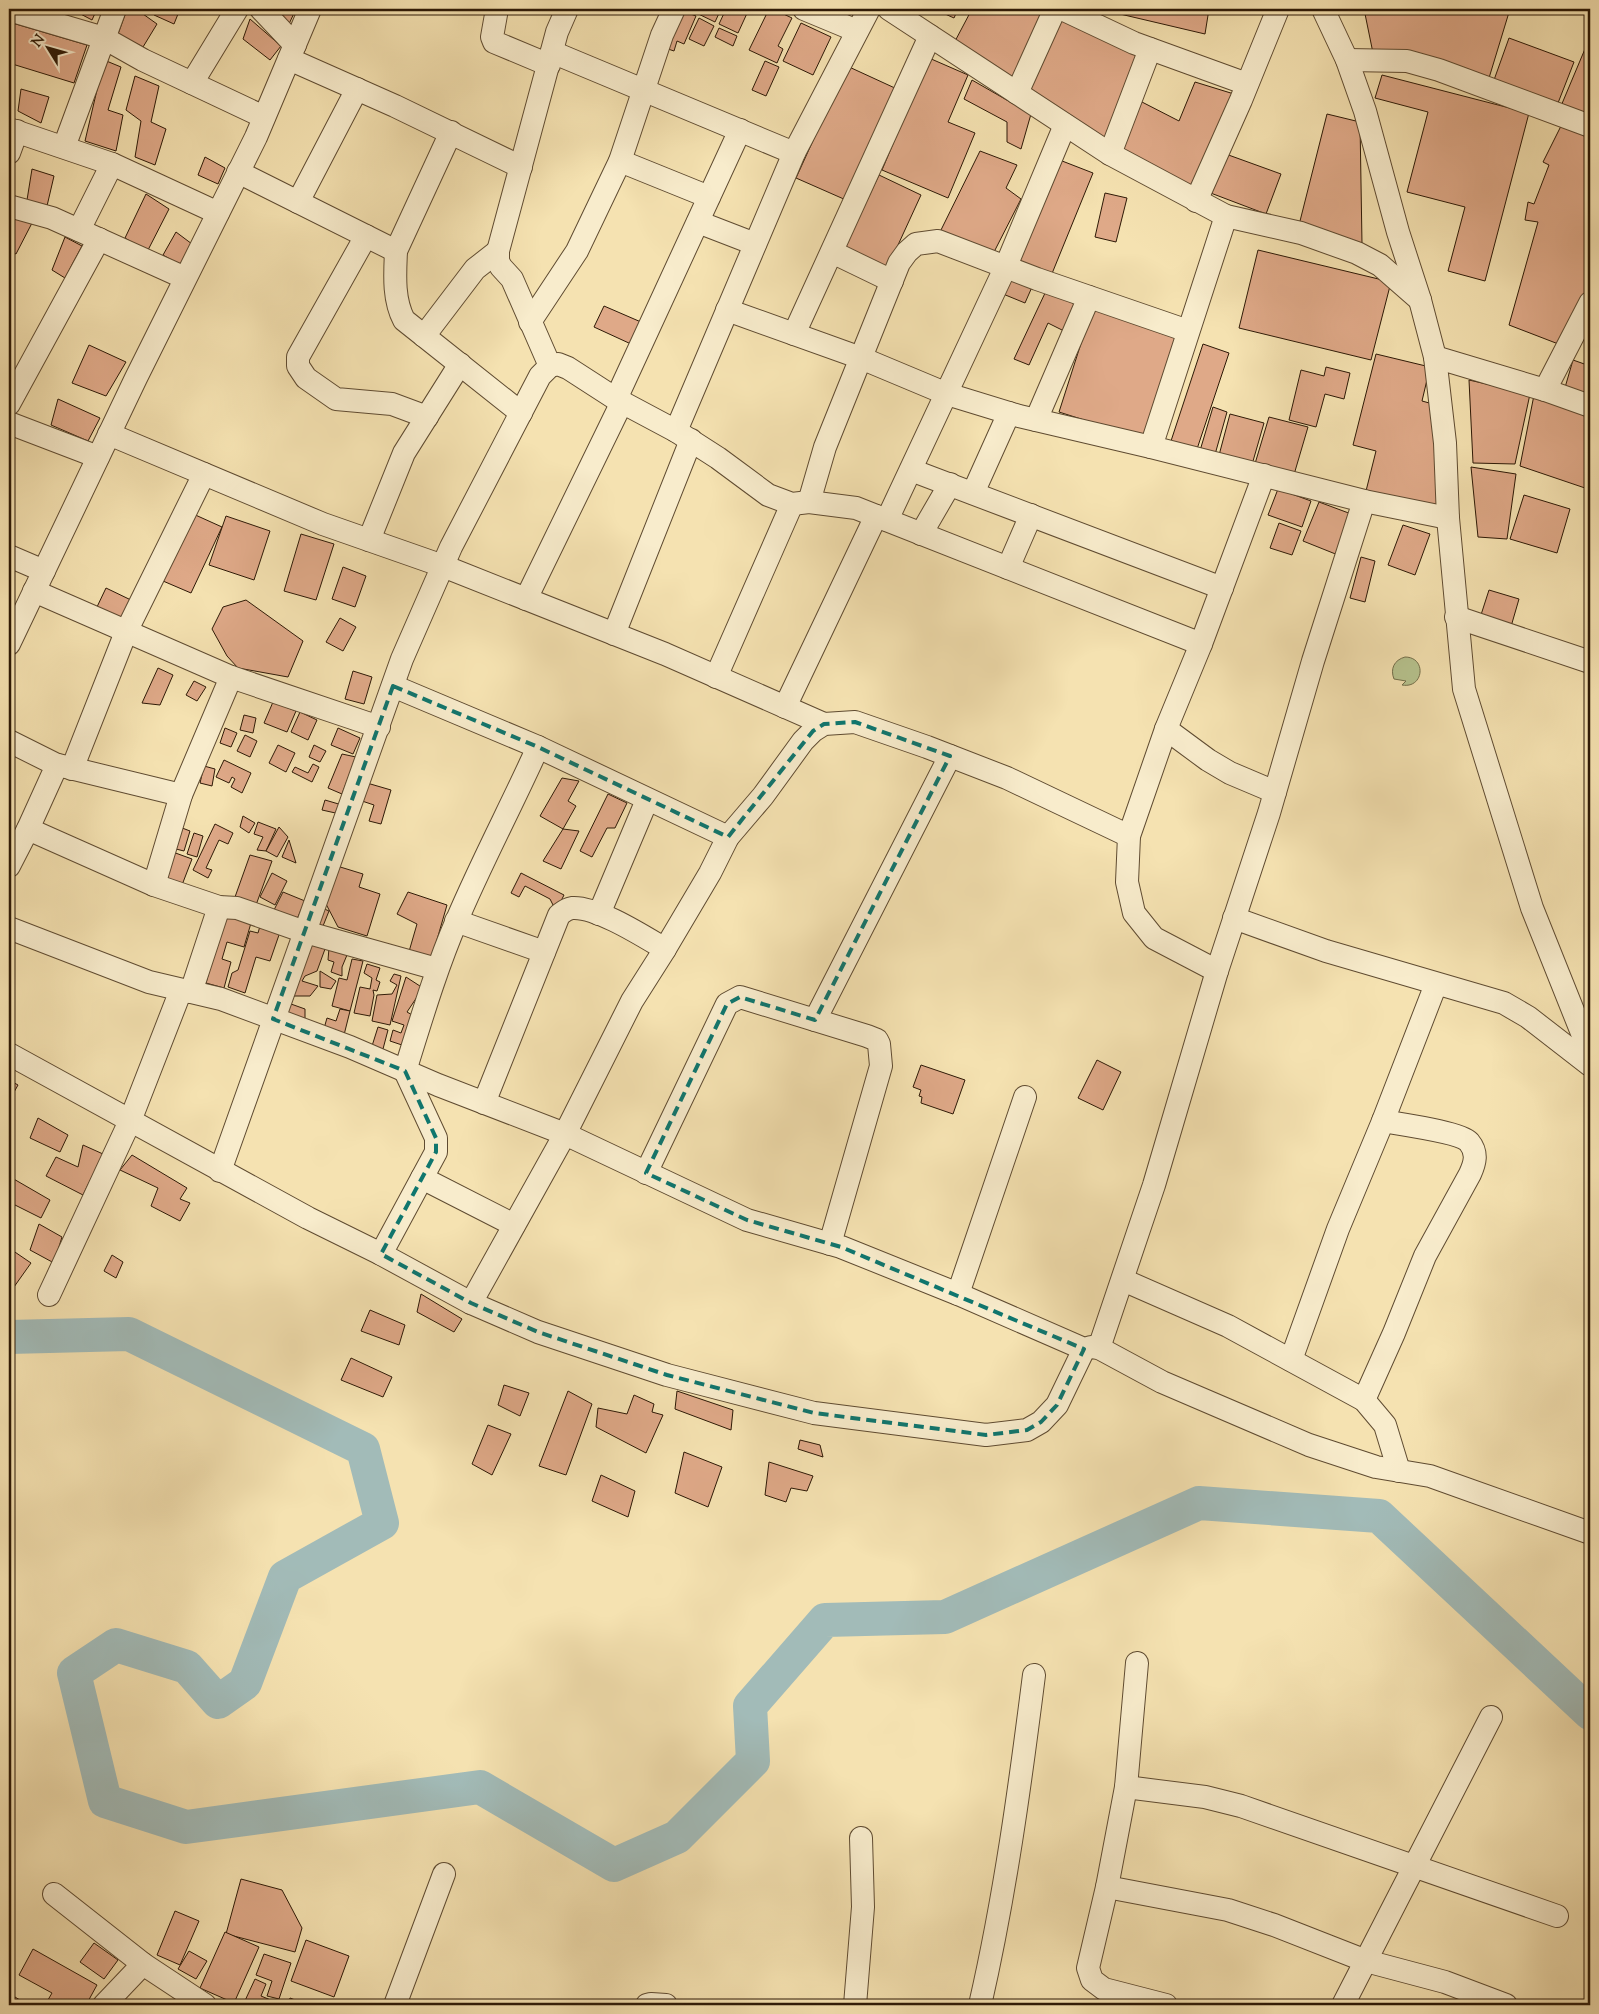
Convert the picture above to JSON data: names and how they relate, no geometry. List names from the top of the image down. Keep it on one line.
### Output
{"north":"top left"}
